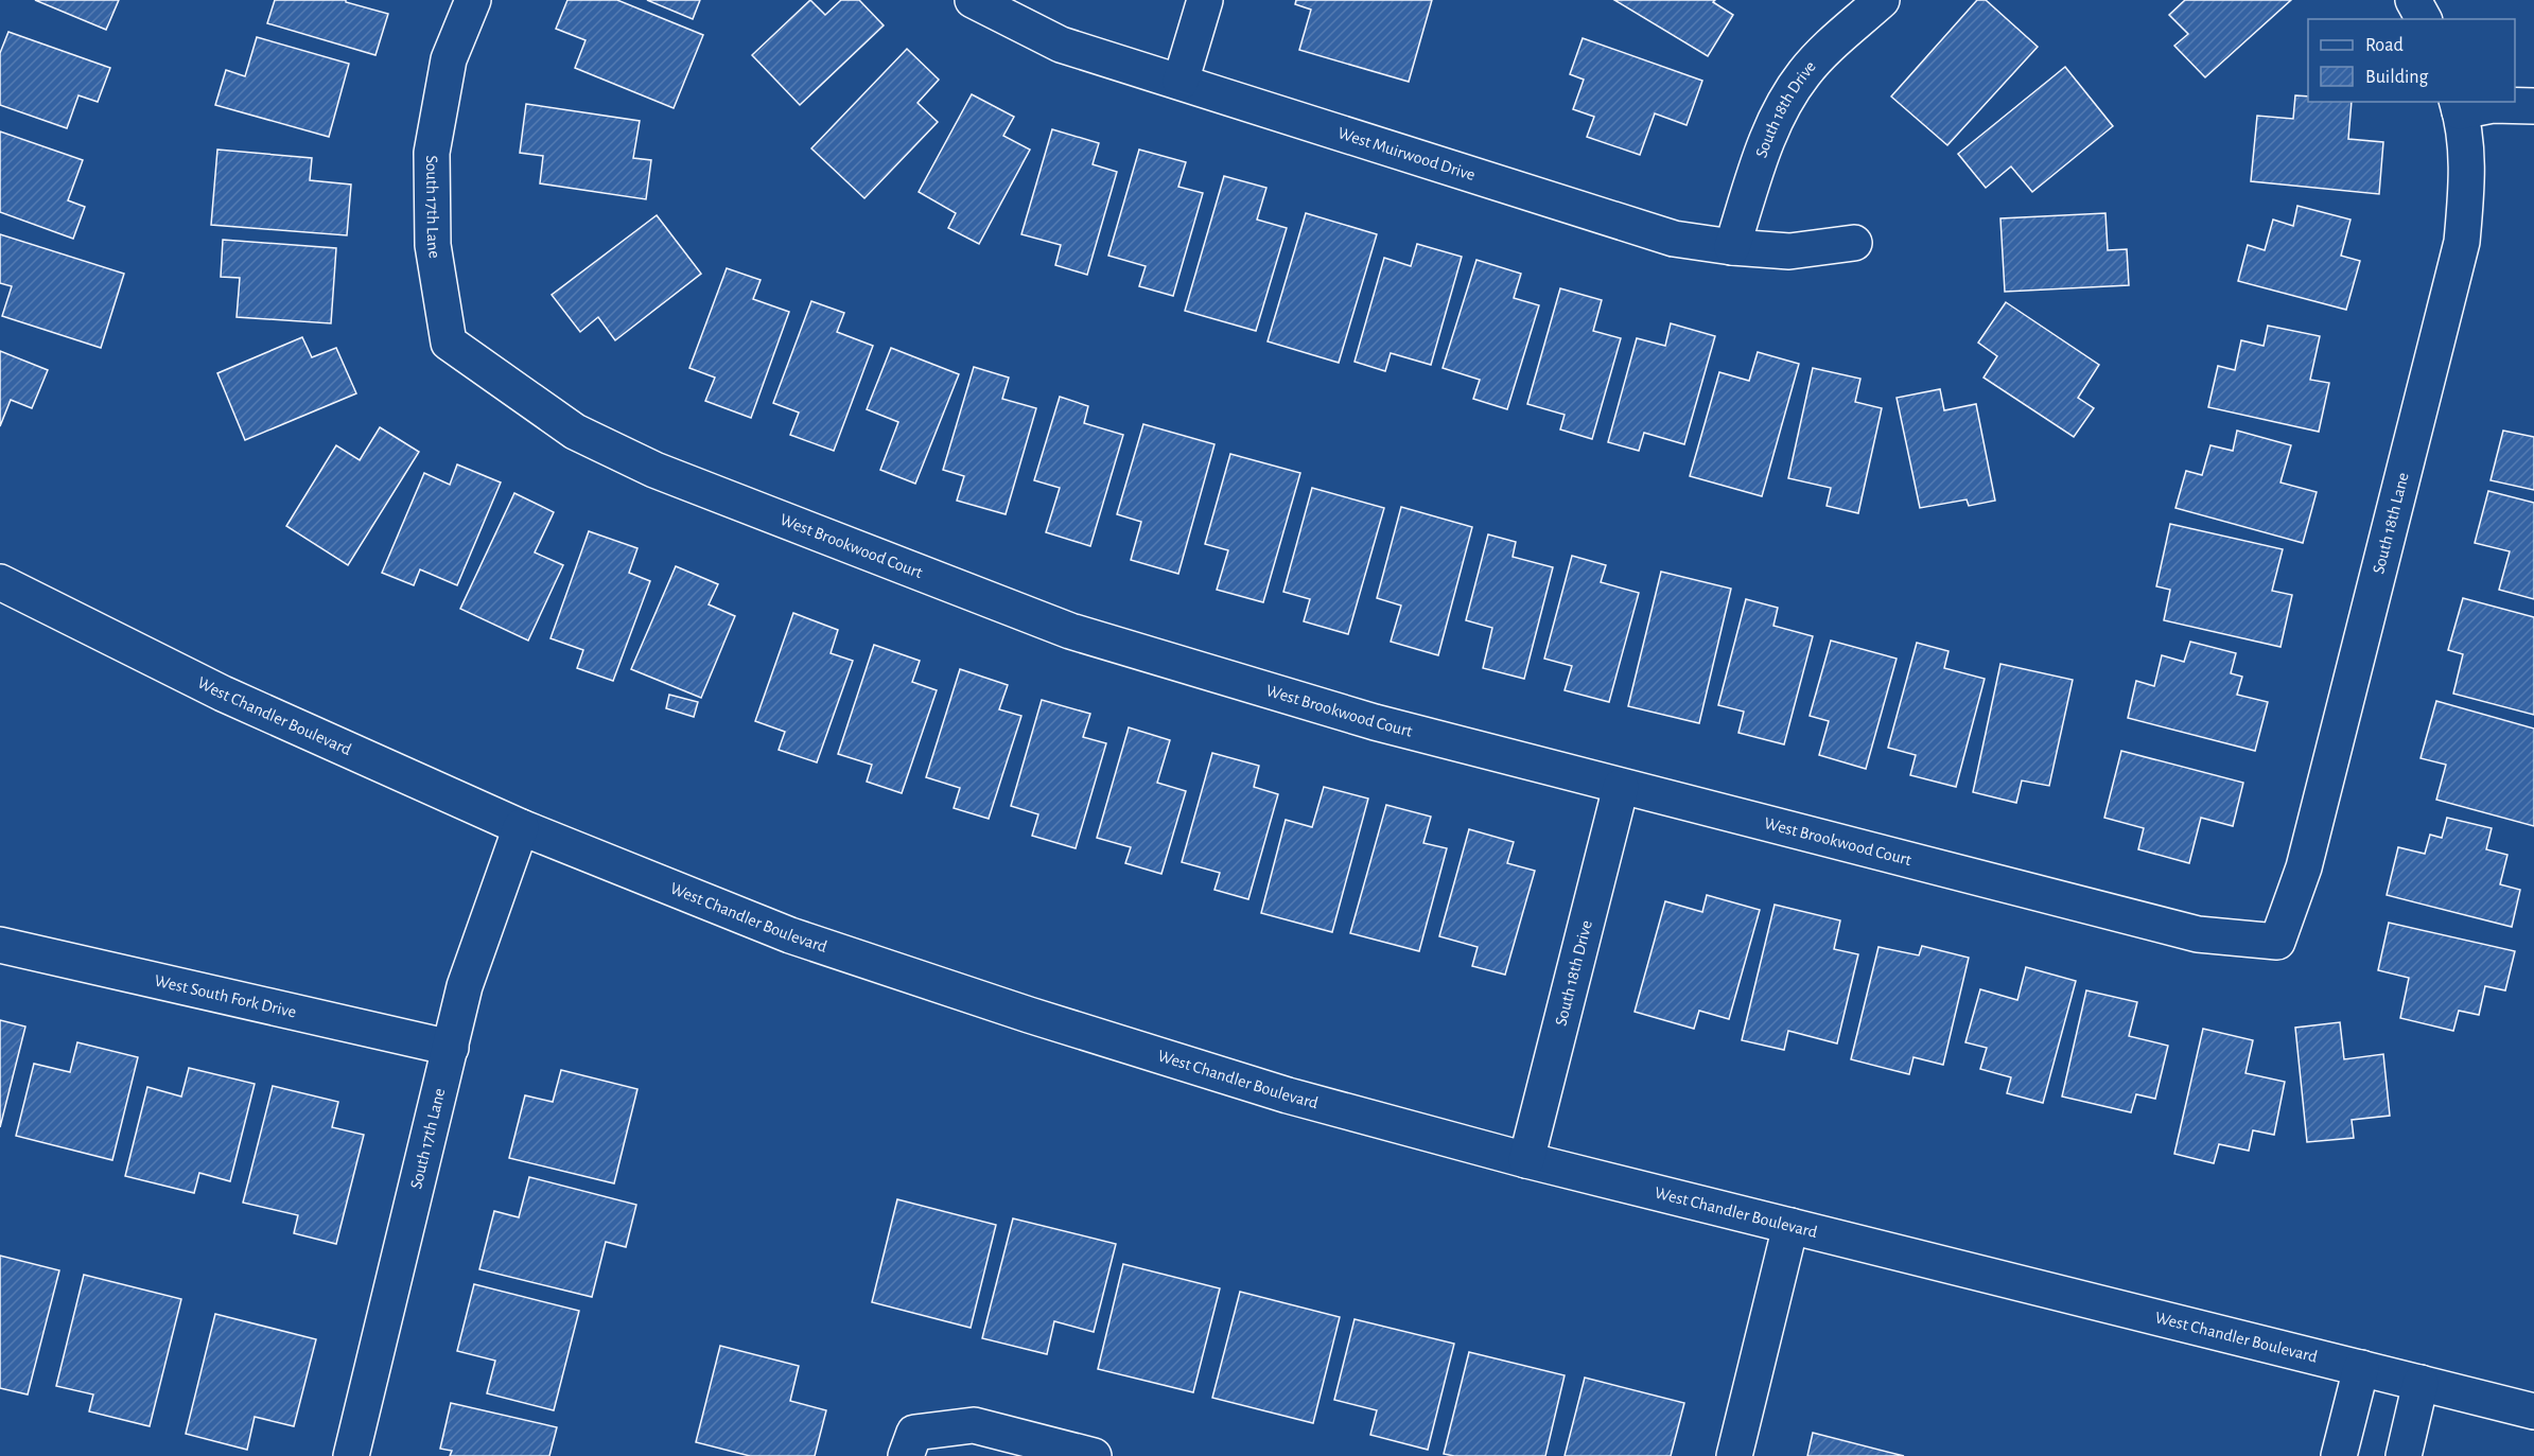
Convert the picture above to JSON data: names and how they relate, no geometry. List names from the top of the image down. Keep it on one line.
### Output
{"streets":{"street":["South 18th Drive","West Muirwood Drive","South 17th Lane","South 18th Lane","West Brookwood Court","West Chandler Boulevard","West South Fork Drive"]},"crossings":[["South 18th Drive","West Muirwood Drive"],["South 18th Drive","West Brookwood Court"],["South 18th Drive","West Chandler Boulevard"],["South 17th Lane","West Brookwood Court"],["South 17th Lane","West Chandler Boulevard"],["South 17th Lane","West South Fork Drive"],["South 18th Lane","West Brookwood Court"]],"legend":["Road","Building"]}
